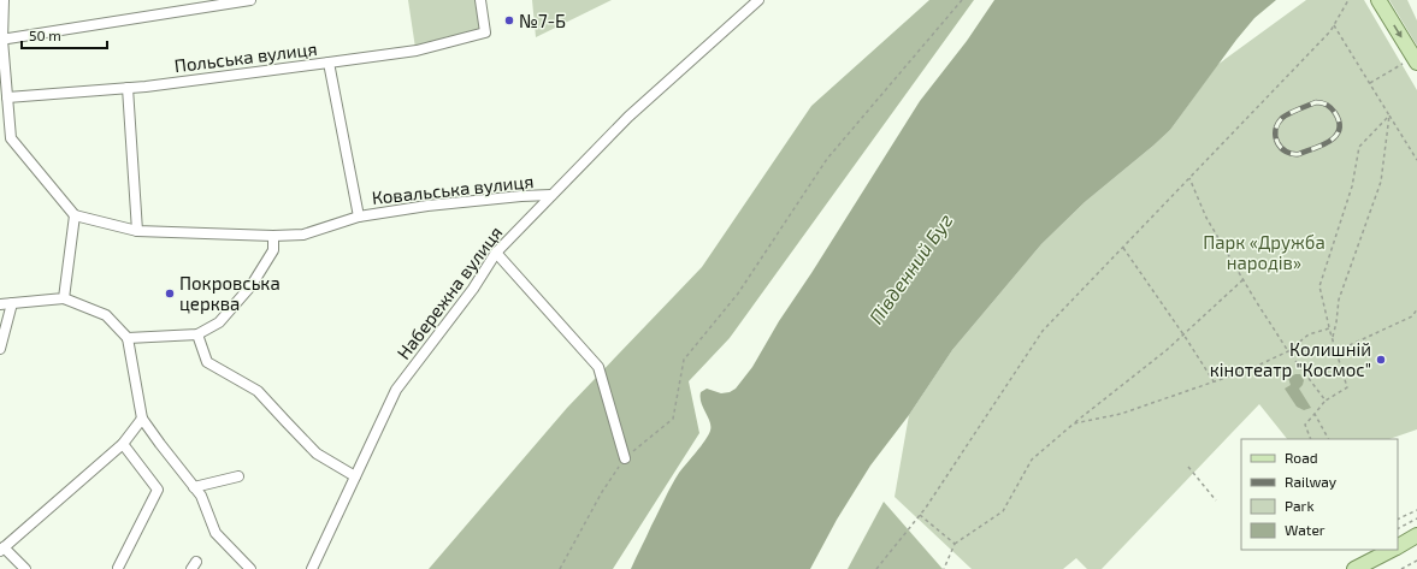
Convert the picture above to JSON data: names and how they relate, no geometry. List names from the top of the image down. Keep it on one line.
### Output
{"streets":{"street":["Польська вулиця","Ковальська вулиця","Набережна вулиця"]},"crossings":[["Ковальська вулиця","Набережна вулиця"]],"water":["Південний Буг"],"parks":["Парк «Дружба народів»"],"places":["№7-Б","Покровська церква","Колишній кінотеатр \"Космос\""],"legend":["Road","Railway","Park","Water"],"scale_bar":"50 m"}
